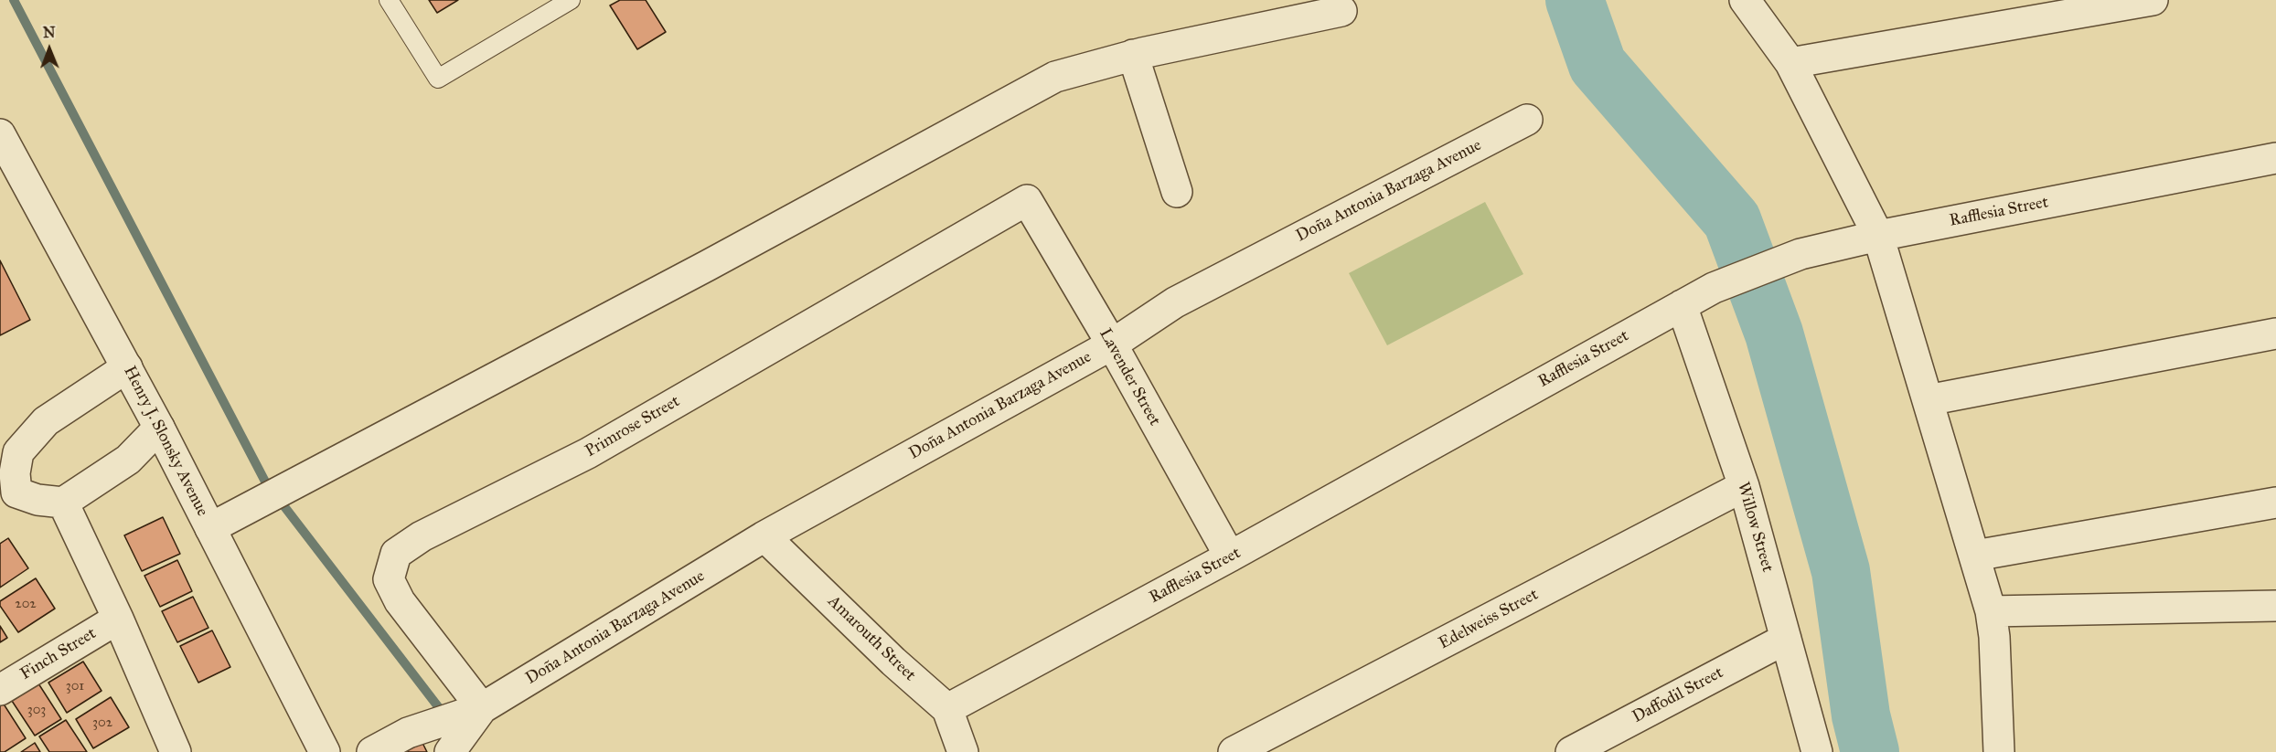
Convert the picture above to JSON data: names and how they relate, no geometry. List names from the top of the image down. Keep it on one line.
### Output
{"streets":{"street":["Doña Antonia Barzaga Avenue","Rafflesia Street","Lavender Street","Primrose Street","Henry J. Slonsky Avenue","Willow Street","Edelweiss Street","Amarouth Street","Finch Street","Daffodil Street"]},"crossings":[["Doña Antonia Barzaga Avenue","Lavender Street"],["Doña Antonia Barzaga Avenue","Primrose Street"],["Doña Antonia Barzaga Avenue","Amarouth Street"],["Rafflesia Street","Lavender Street"],["Rafflesia Street","Willow Street"],["Rafflesia Street","Amarouth Street"],["Lavender Street","Primrose Street"],["Willow Street","Edelweiss Street"],["Willow Street","Daffodil Street"]],"house_numbers":["202","301","303","302"],"north":"top"}
